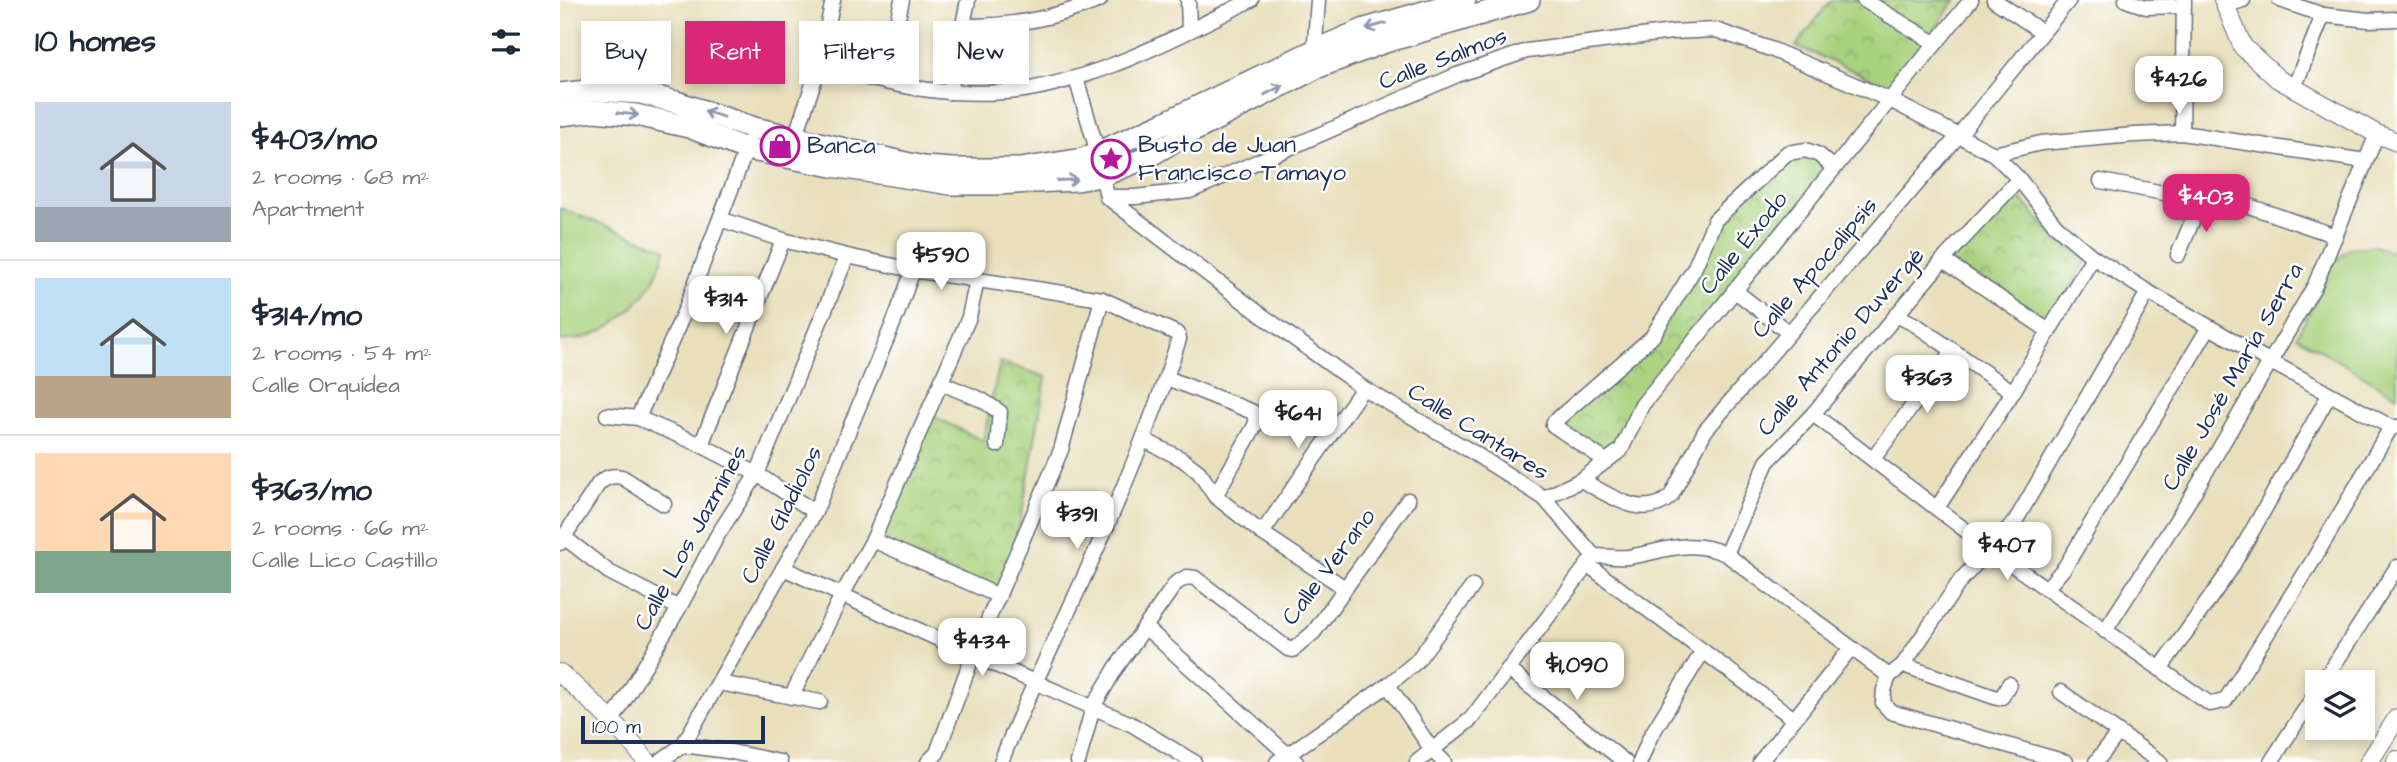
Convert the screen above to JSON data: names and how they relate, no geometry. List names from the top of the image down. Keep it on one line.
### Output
{"streets":{"street":["Calle Salmos","Calle Éxodo","Calle Apocalipsis","Calle Antonio Duvergé","Calle José María Serra","Calle Cantares","Calle Gladiolos","Calle Los Jazmines","Calle Verano"]},"crossings":[["Calle Salmos","Calle Éxodo"],["Calle Salmos","Calle Apocalipsis"],["Calle Salmos","Calle Antonio Duvergé"],["Calle Salmos","Calle José María Serra"],["Calle Salmos","Calle Cantares"],["Calle Éxodo","Calle Apocalipsis"],["Calle Éxodo","Calle Cantares"]],"places":{"shop":["Banca"],"place":["Busto de Juan Francisco Tamayo"]},"scale_bar":"100 m","page":{"heading":"10 homes","chip":["Buy","Rent","Filters","New"],"price":["$426","$403","$590","$314","$363","$641","$391","$407","$434","$1,090"],"list":[{"name":"$403/mo","note":"2 rooms · 68 m² · Apartment"},{"name":"$314/mo","note":"2 rooms · 54 m² · Calle Orquídea"},{"name":"$363/mo","note":"2 rooms · 66 m² · Calle Lico Castillo"}],"scale":"100 m"}}
